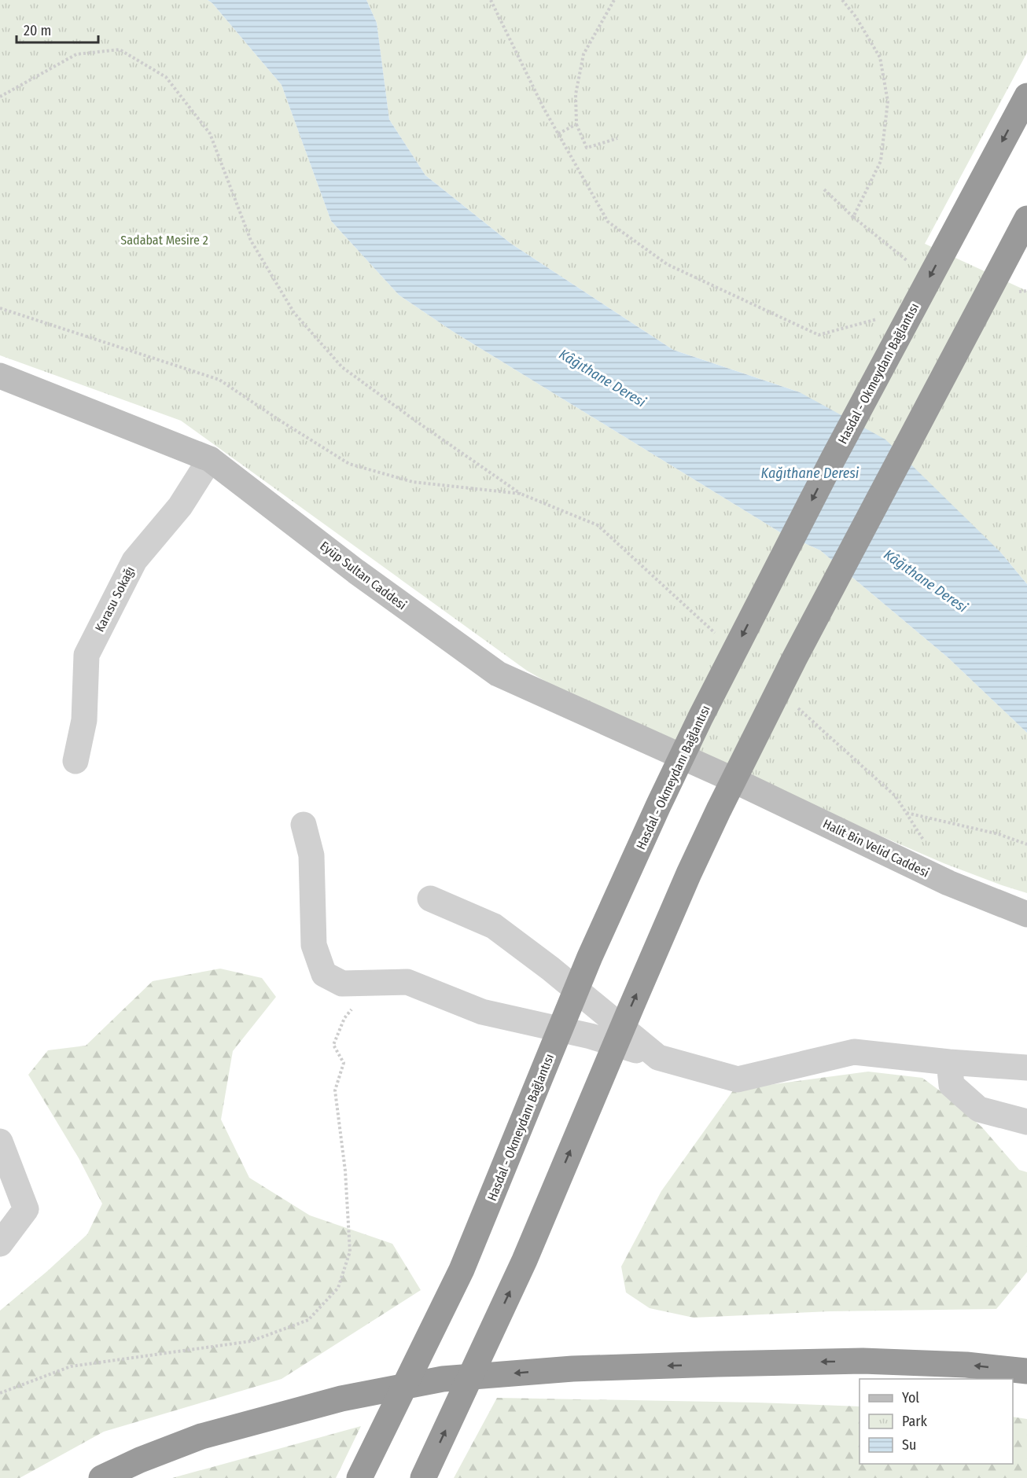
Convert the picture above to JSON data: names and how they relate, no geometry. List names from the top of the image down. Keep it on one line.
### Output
{"streets":{"highway":["Hasdal - Okmeydanı Bağlantısı"],"main road":["Eyüp Sultan Caddesi","Halit Bin Velid Caddesi"],"street":["Karasu Sokağı"]},"crossings":[["Eyüp Sultan Caddesi","Karasu Sokağı"],["Eyüp Sultan Caddesi","Halit Bin Velid Caddesi"]],"water":["Kâğıthane Deresi","Kağıthane Deresi"],"parks":["Sadabat Mesire 2"],"legend":["Yol","Park","Su"],"scale_bar":"20 m"}
